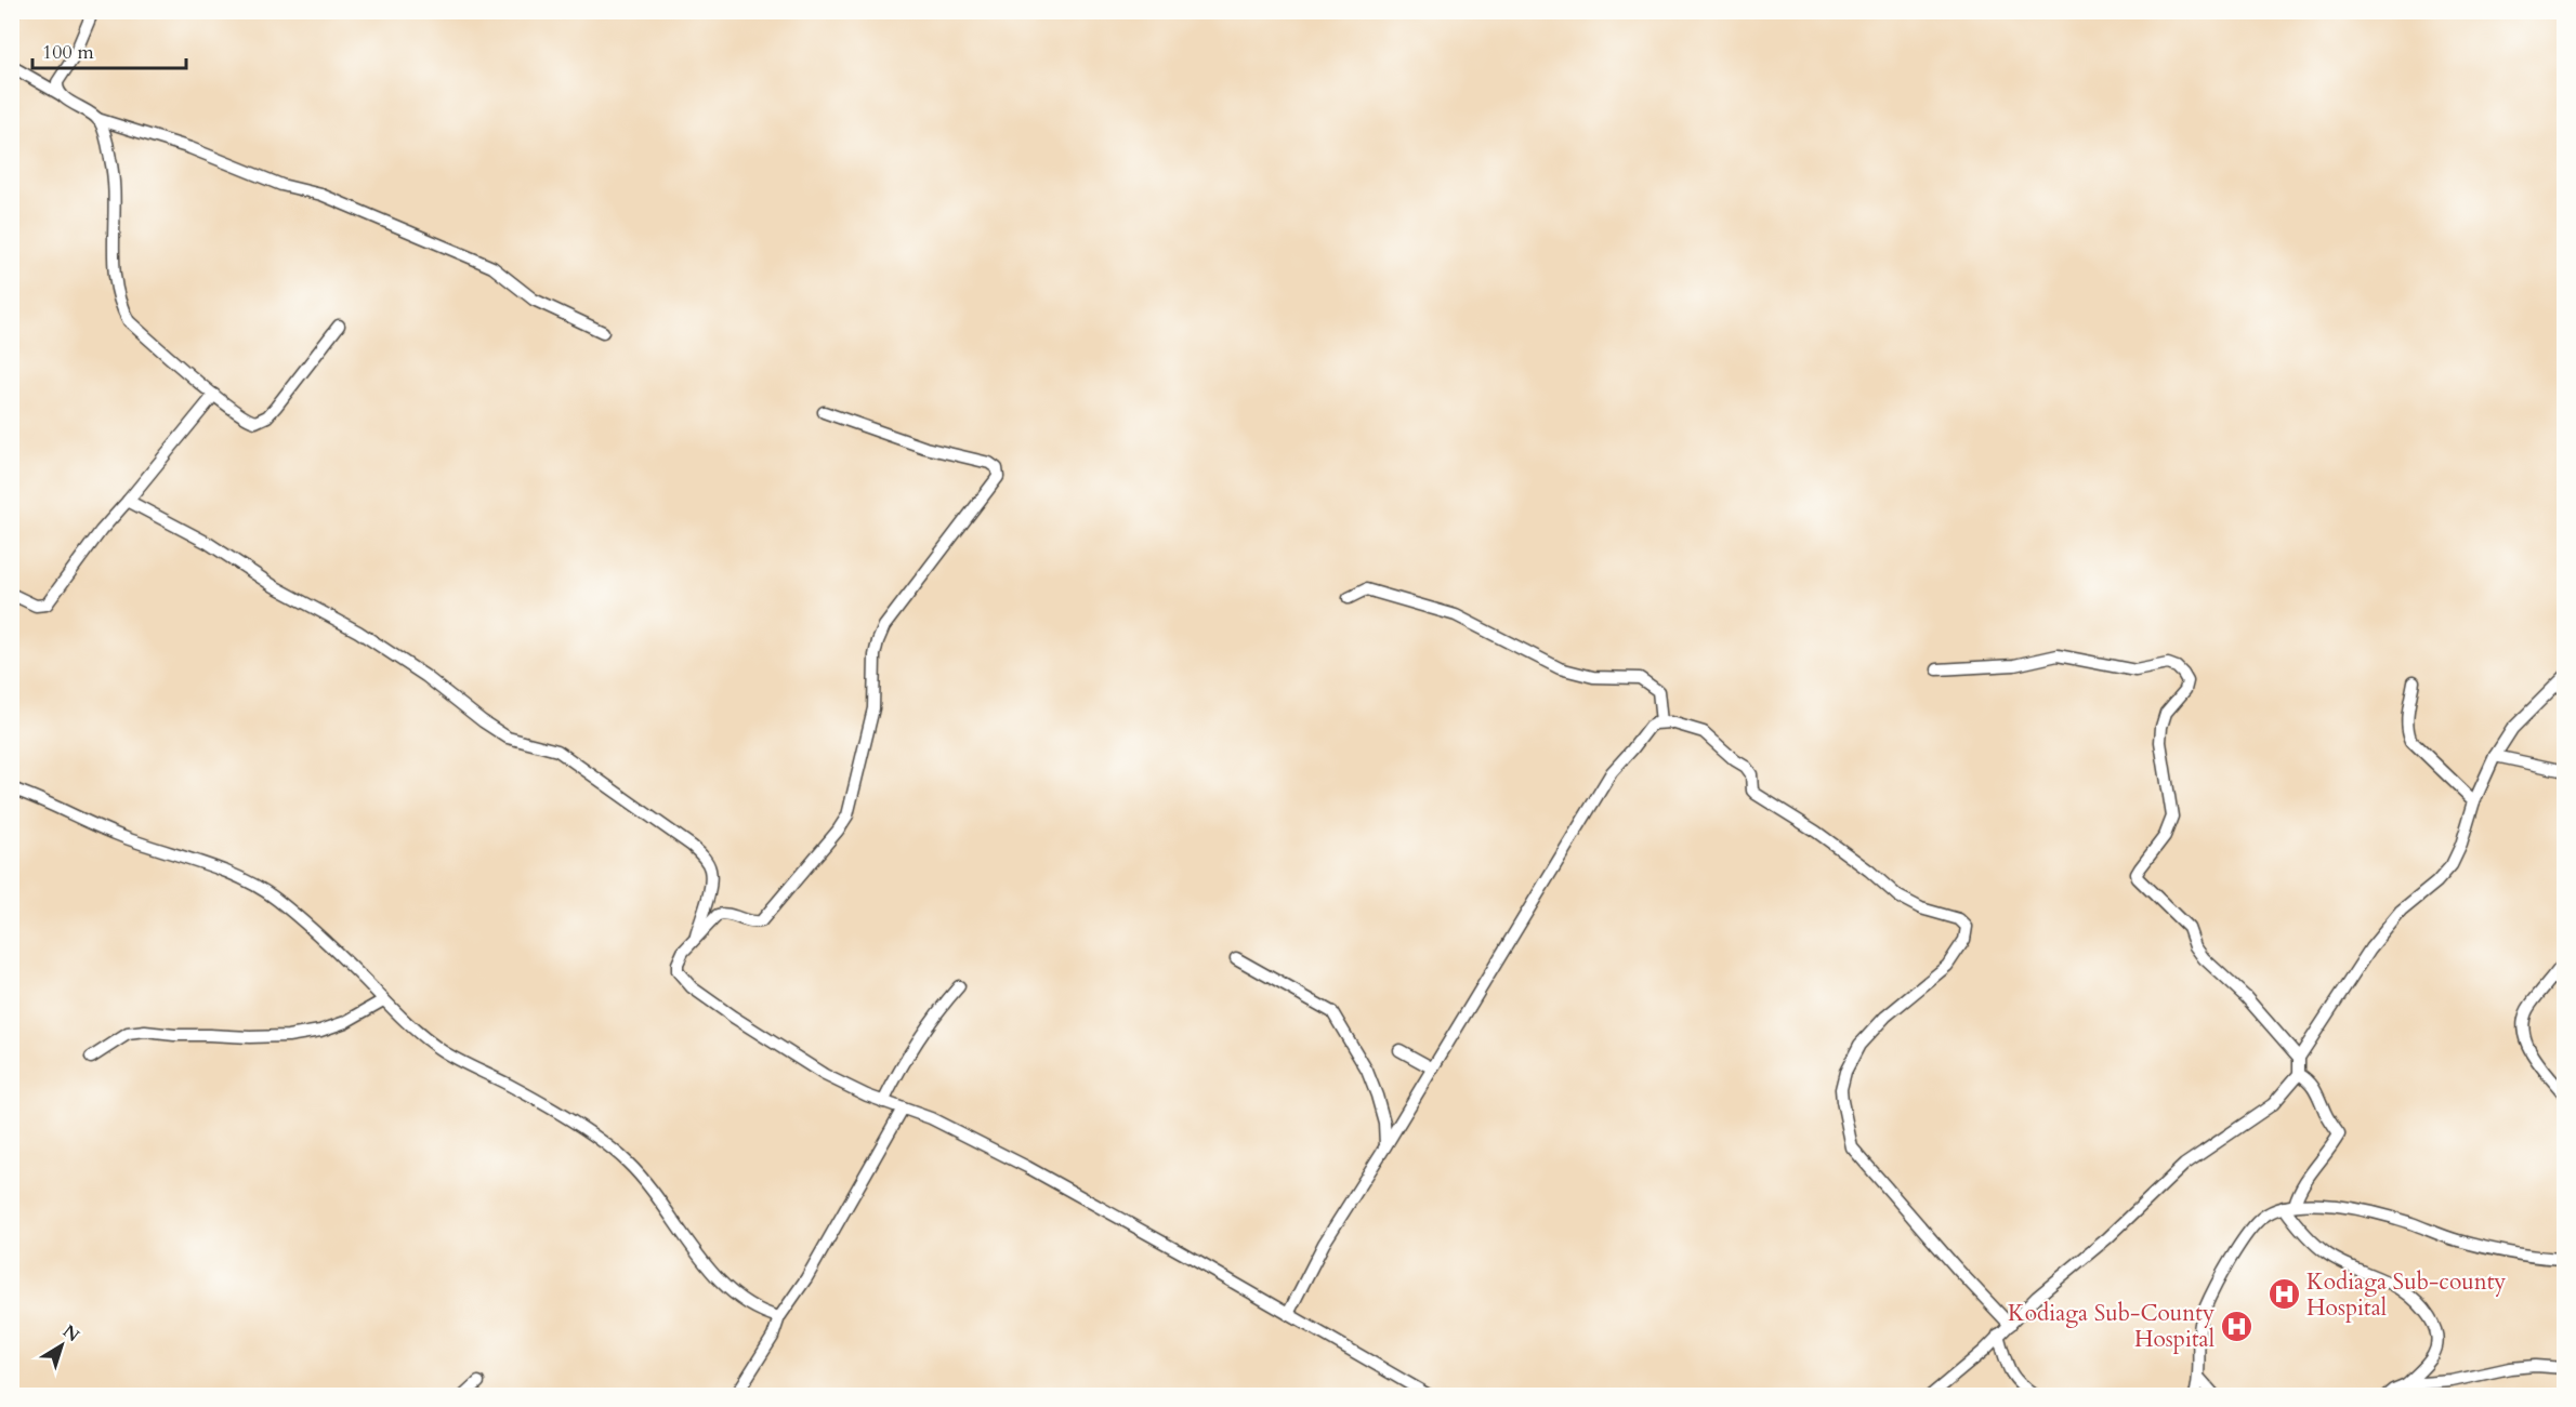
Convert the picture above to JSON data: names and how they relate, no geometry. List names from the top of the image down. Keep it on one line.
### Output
{"places":{"hospital":["Kodiaga Sub-county Hospital","Kodiaga Sub-County Hospital"]},"scale_bar":"100 m","north":"top right"}
